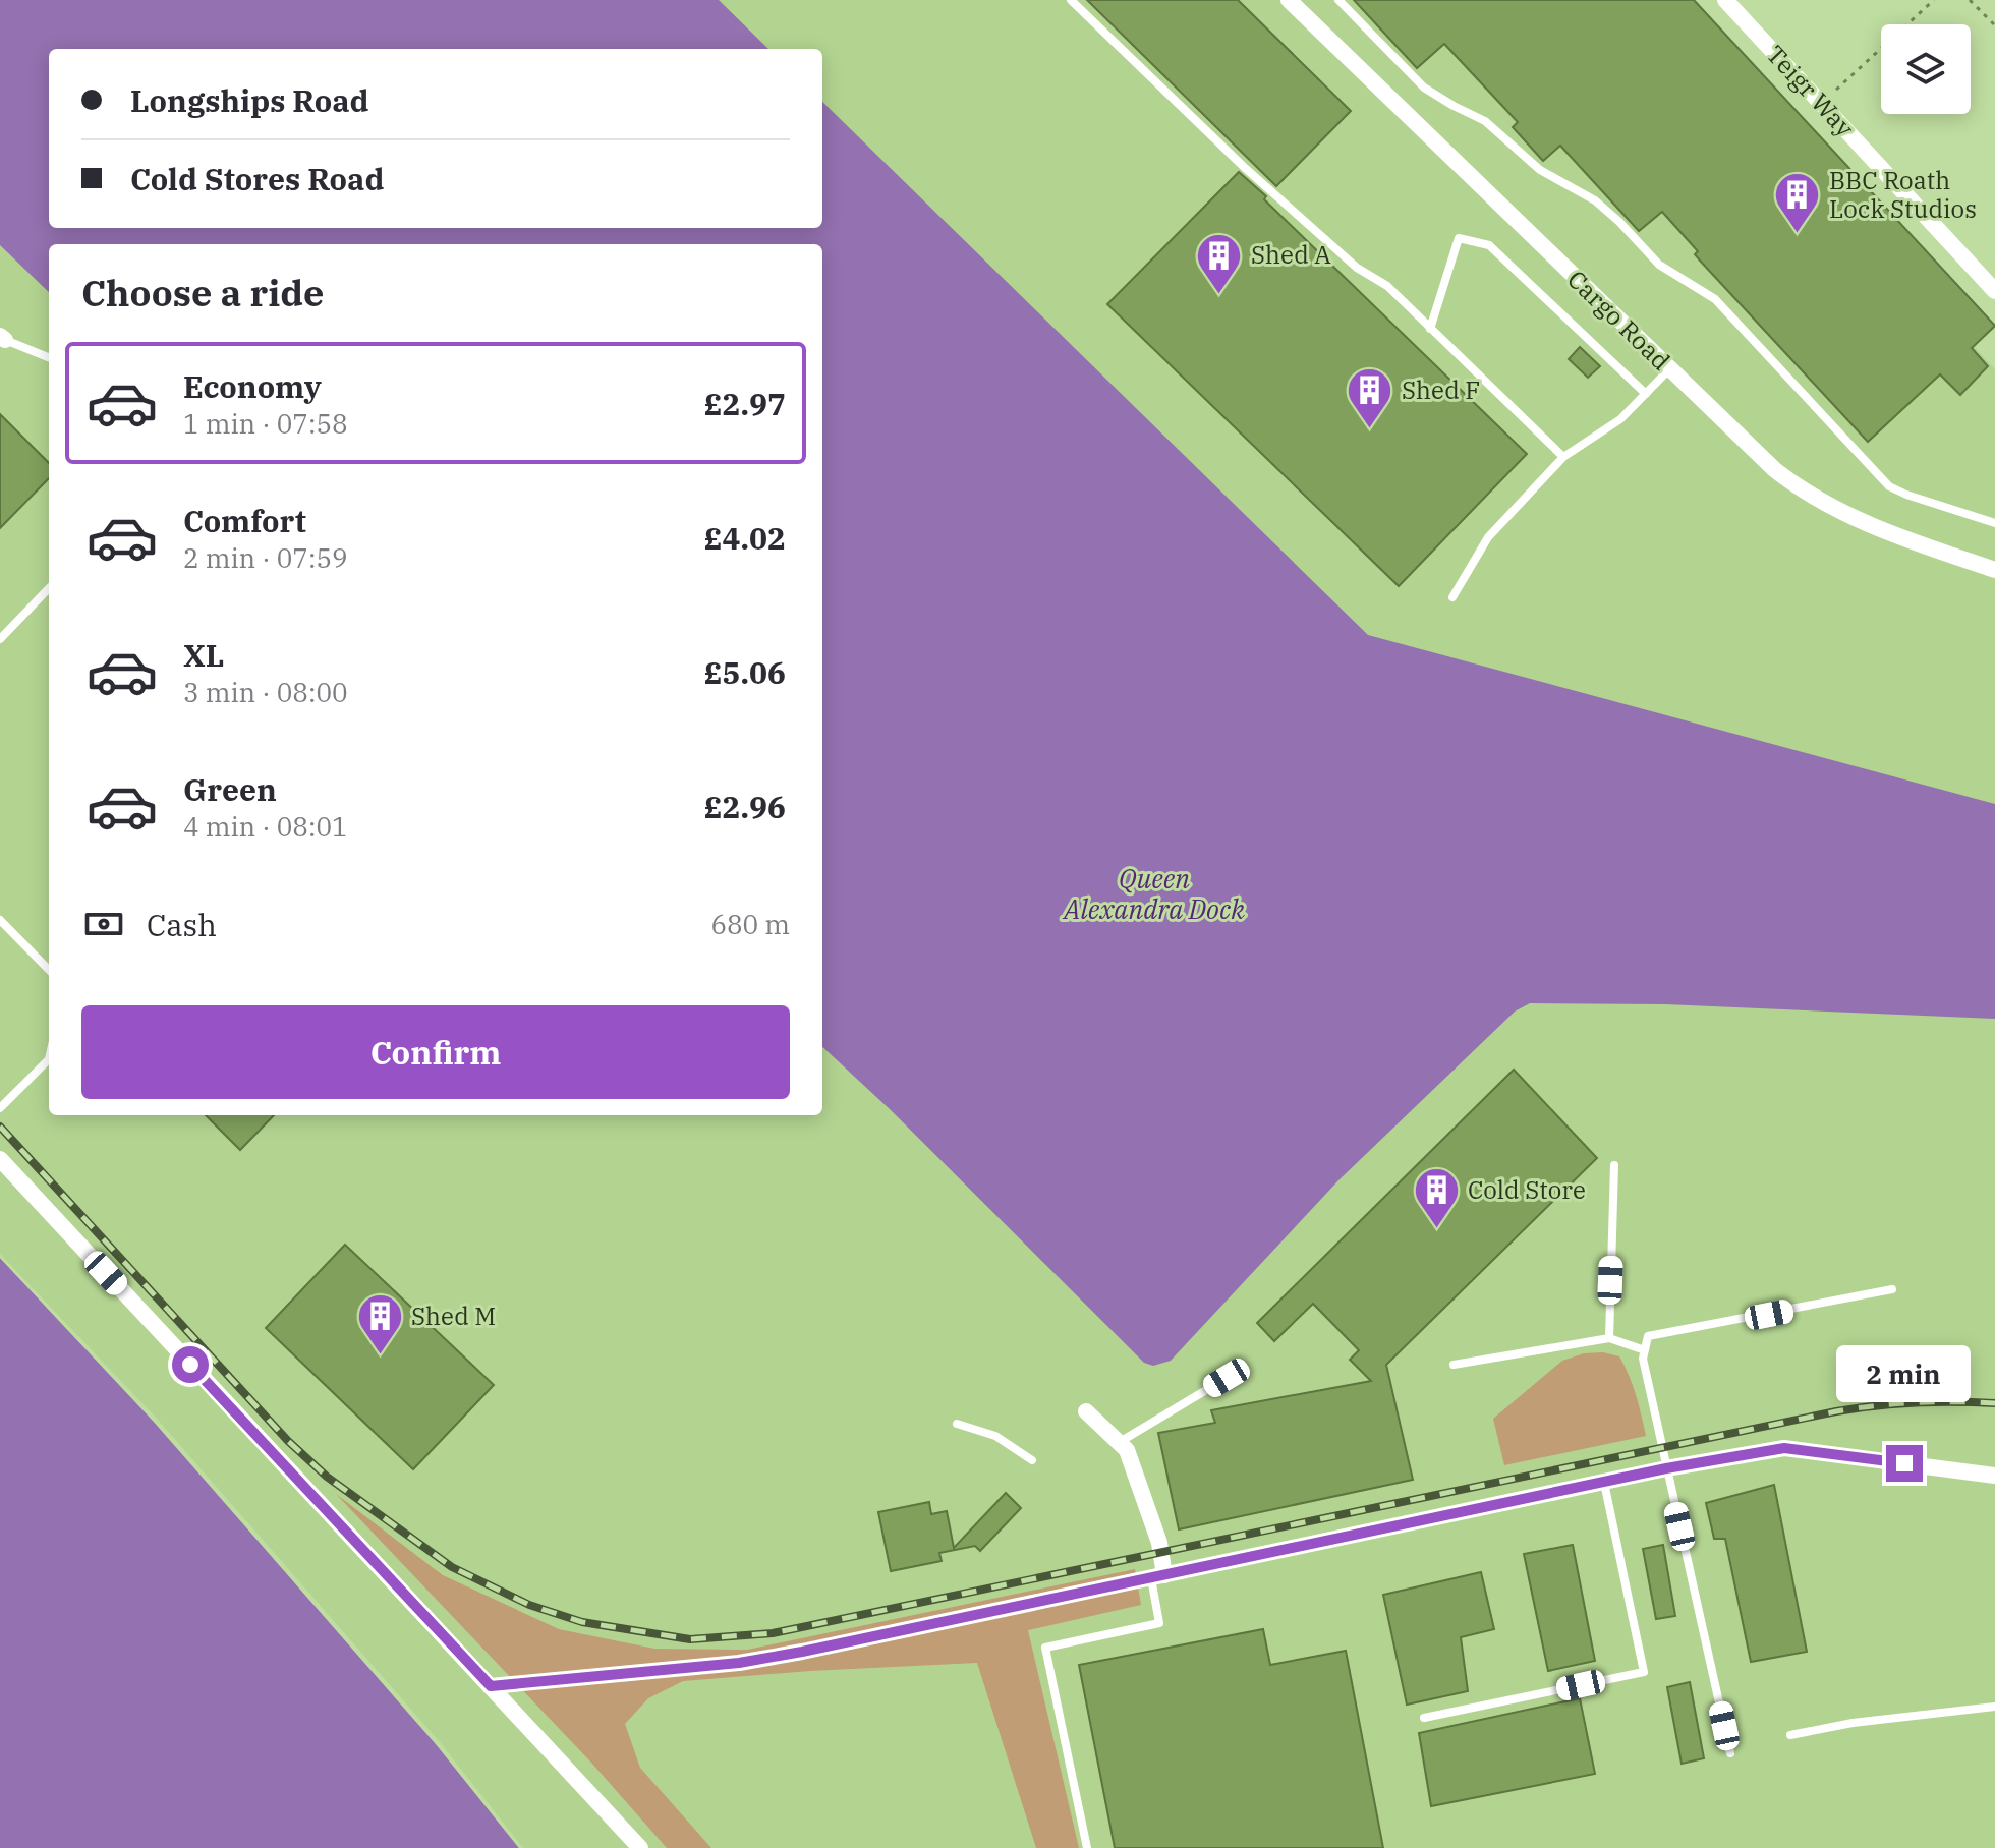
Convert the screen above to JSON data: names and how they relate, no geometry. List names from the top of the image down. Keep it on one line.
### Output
{"streets":{"street":["Teigr Way","Cargo Road"]},"water":["Queen Alexandra Dock"],"places":{"building":["BBC Roath Lock Studios","Shed A","Shed F","Cold Store","Shed M"]},"page":{"banner":["Longships Road","Cold Stores Road"],"heading":"Choose a ride","list":[{"name":"Economy","note":"1 min · 07:58","value":"£2.97"},{"name":"Comfort","note":"2 min · 07:59","value":"£4.02"},{"name":"XL","note":"3 min · 08:00","value":"£5.06"},{"name":"Green","note":"4 min · 08:01","value":"£2.96"}],"pay":["Cash","680 m"],"buttons":"Confirm","bubble":"2 min"}}
